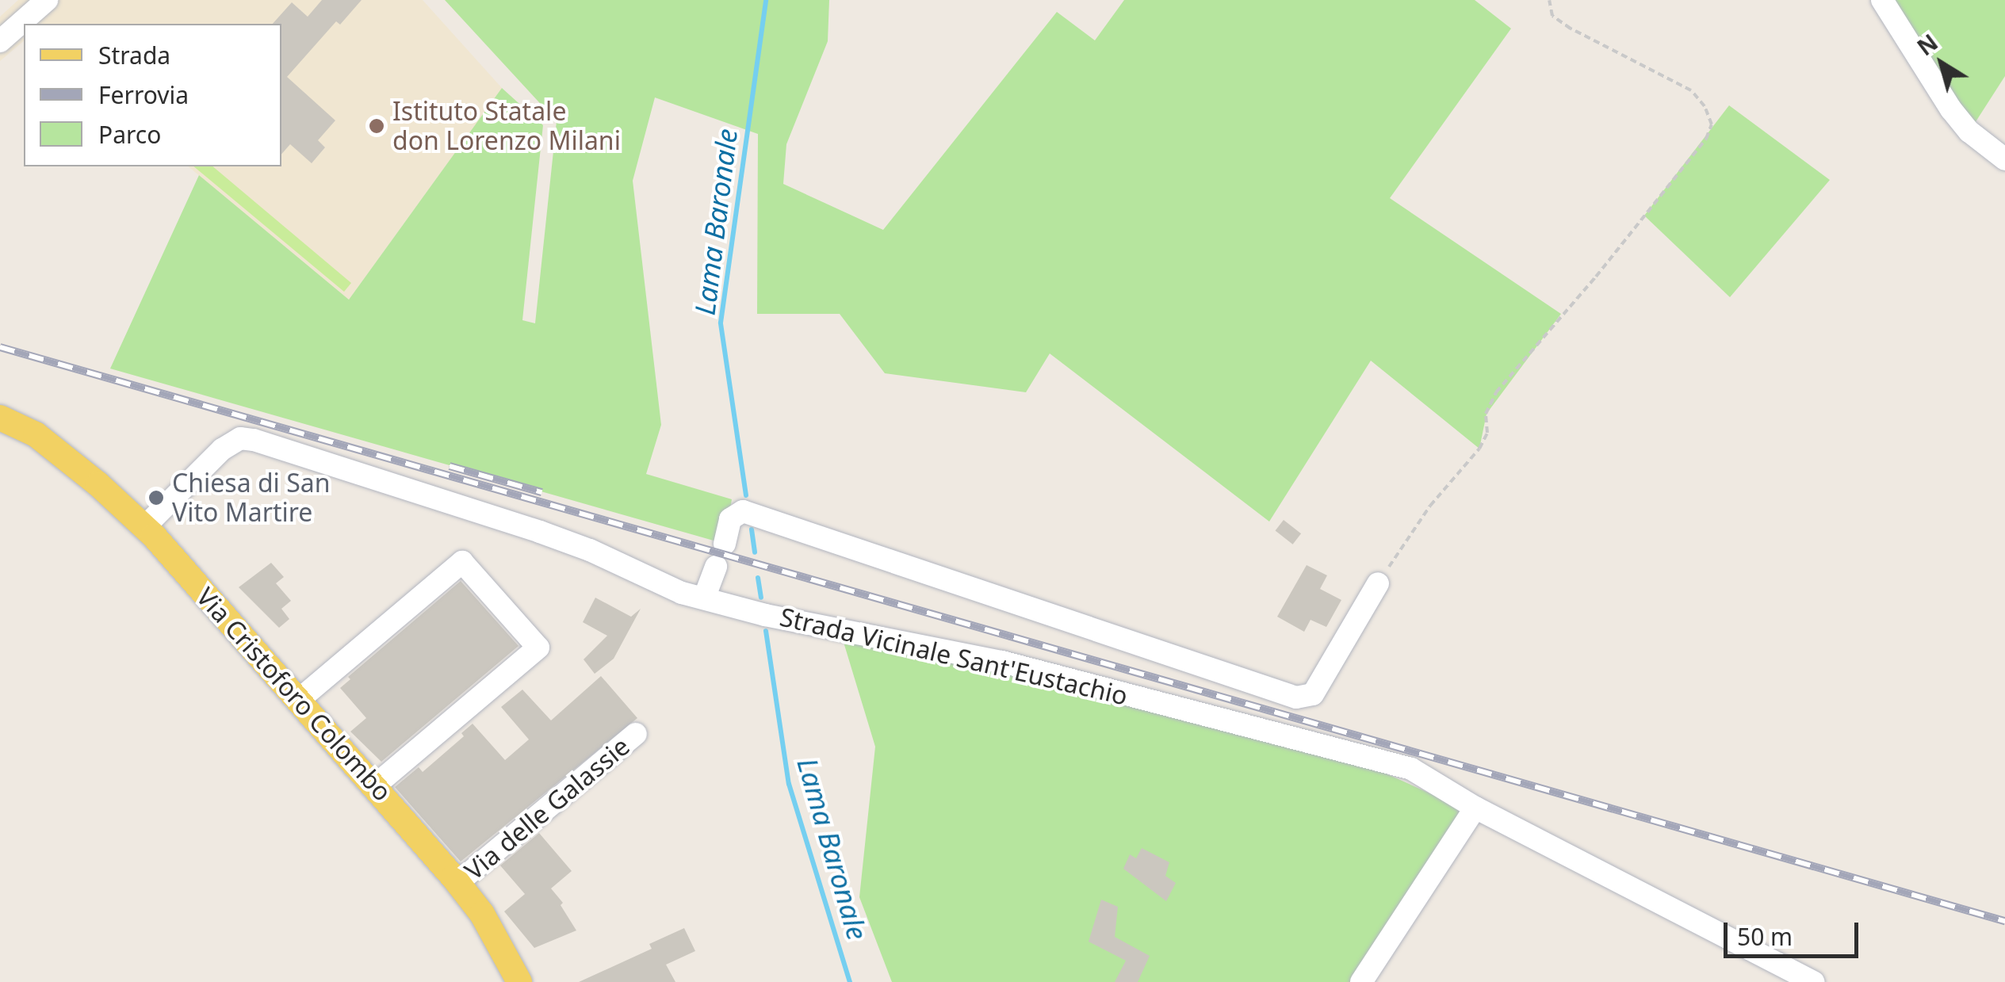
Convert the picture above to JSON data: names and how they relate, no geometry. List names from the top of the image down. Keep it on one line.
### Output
{"streets":{"main road":["Via Cristoforo Colombo"],"street":["Strada Vicinale Sant'Eustachio","Via delle Galassie"]},"crossings":[["Strada Vicinale Sant'Eustachio","Via Cristoforo Colombo"],["Via Cristoforo Colombo","Via delle Galassie"]],"water":["Lama Baronale"],"places":["Istituto Statale don Lorenzo Milani","Chiesa di San Vito Martire"],"legend":["Strada","Ferrovia","Parco"],"scale_bar":"50 m","north":"top left"}
